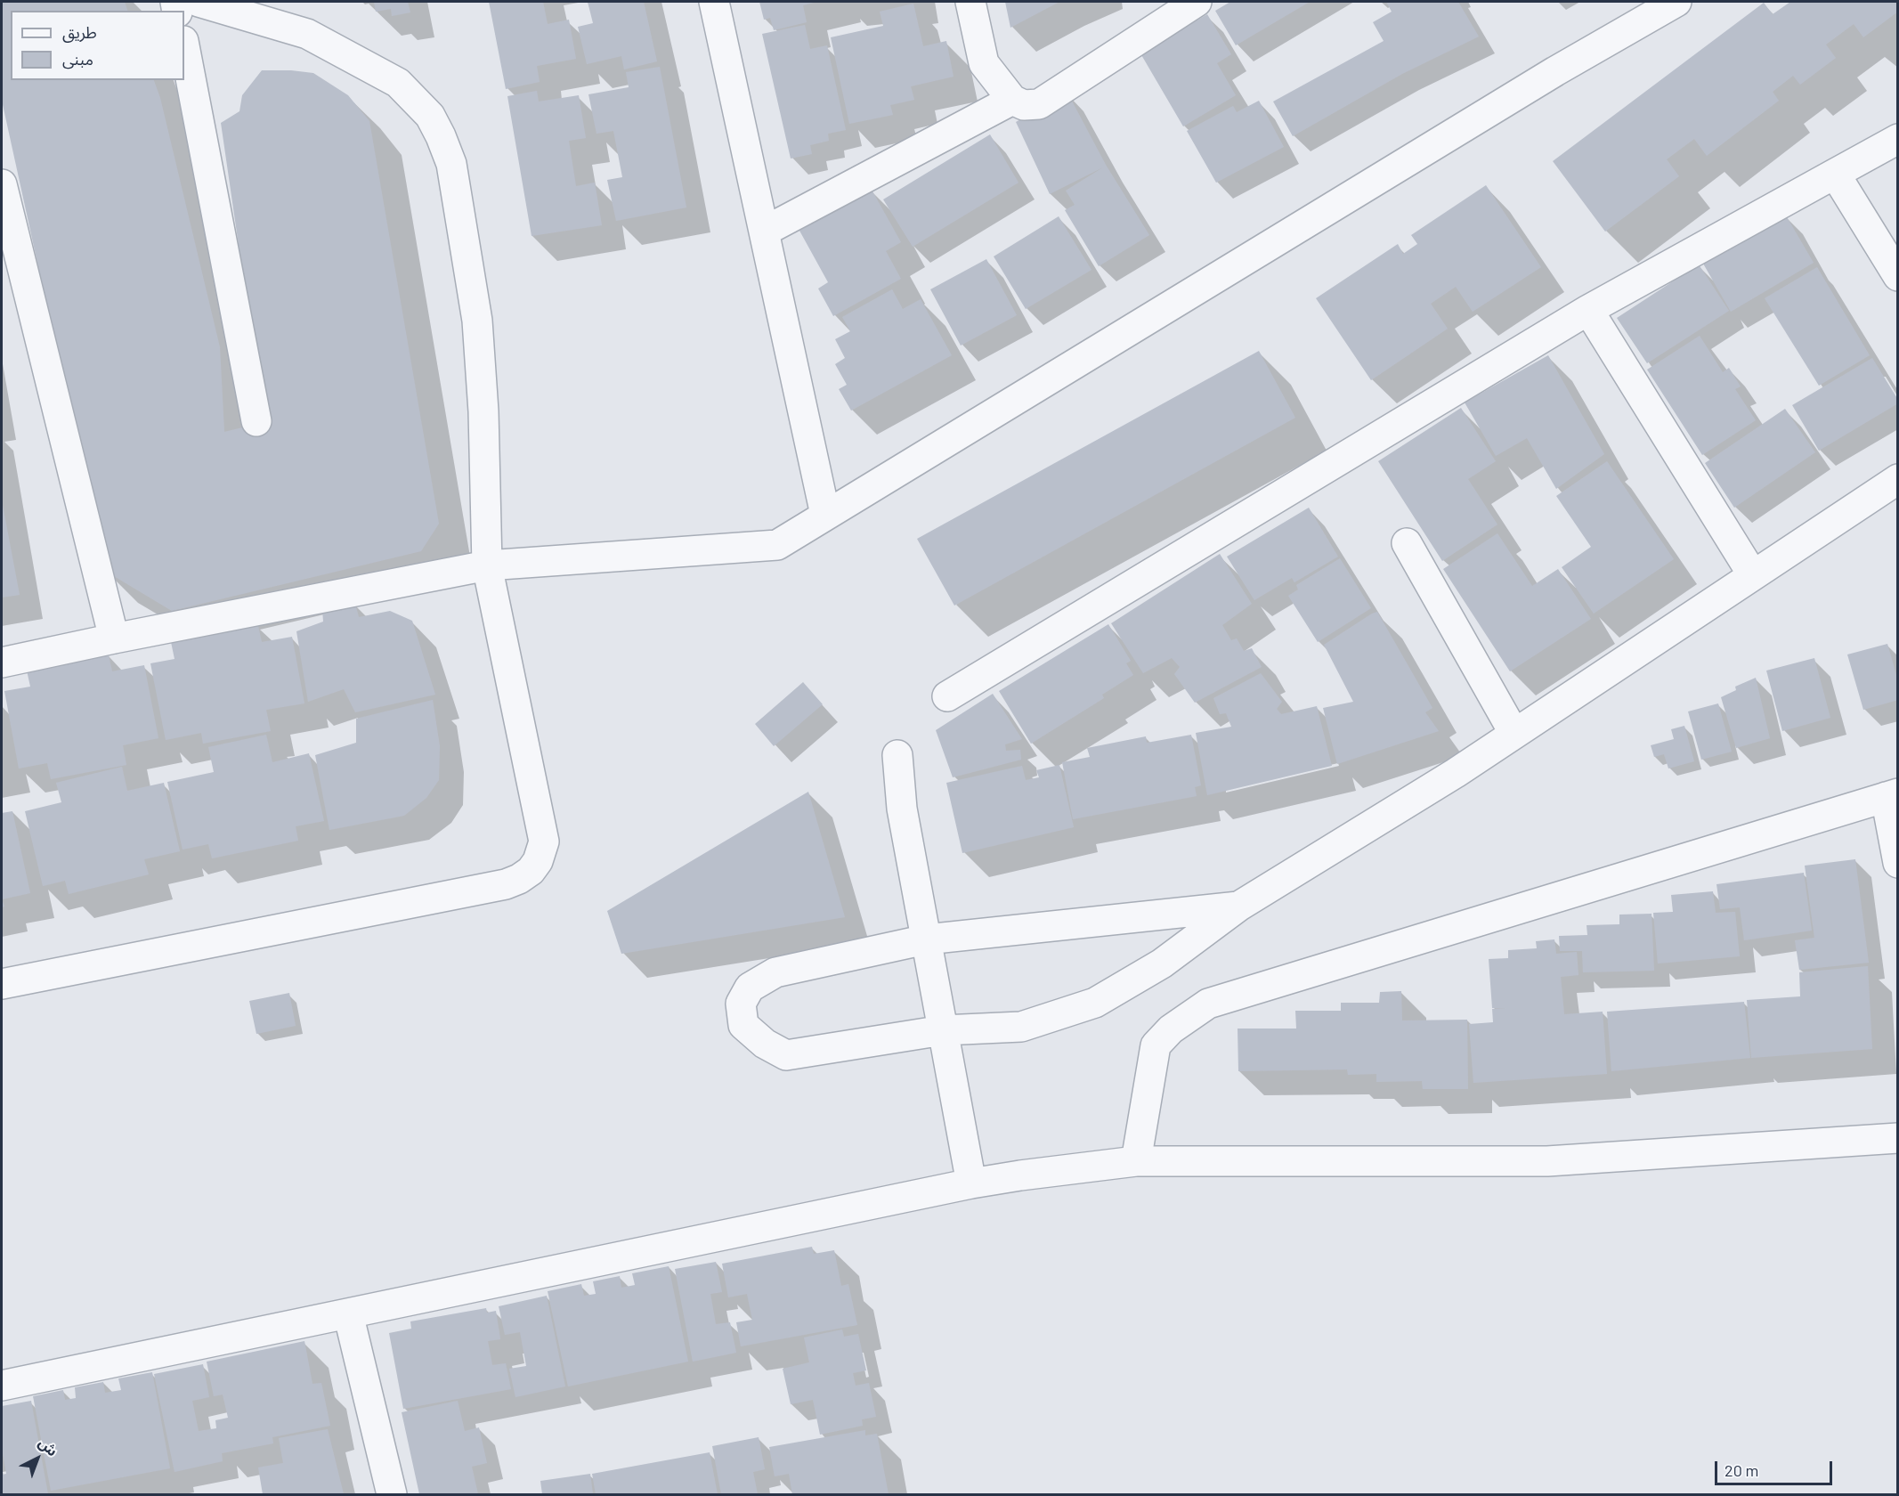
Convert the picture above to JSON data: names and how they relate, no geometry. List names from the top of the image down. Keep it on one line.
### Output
{"legend":["طريق","مبنى"],"scale_bar":"20 m","north":"top right"}
